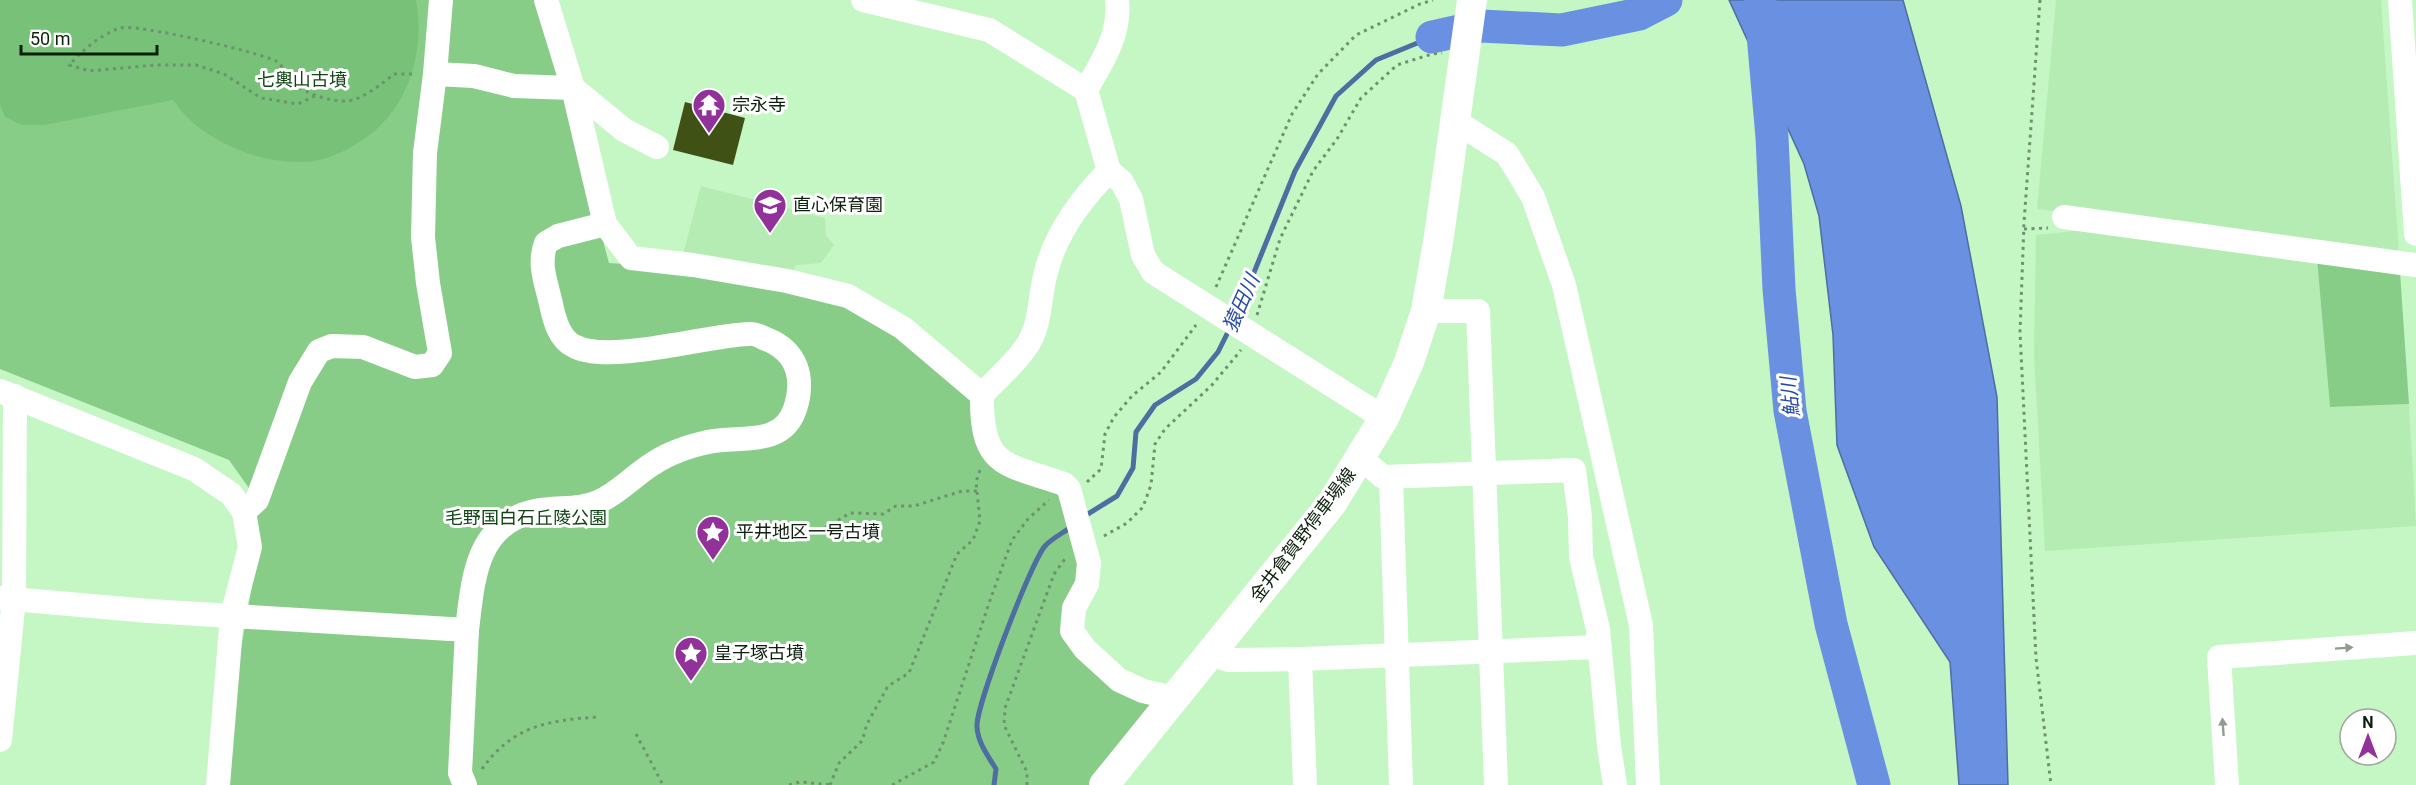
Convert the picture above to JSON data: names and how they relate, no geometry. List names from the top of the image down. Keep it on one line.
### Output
{"streets":{"main road":["金井倉賀野停車場線"]},"water":["猿田川","鮎川"],"parks":["七輿山古墳","毛野国白石丘陵公園"],"places":{"temple":["宗永寺"],"school or university":["直心保育園"],"place":["平井地区一号古墳","皇子塚古墳"]},"scale_bar":"50 m","north":"top"}
